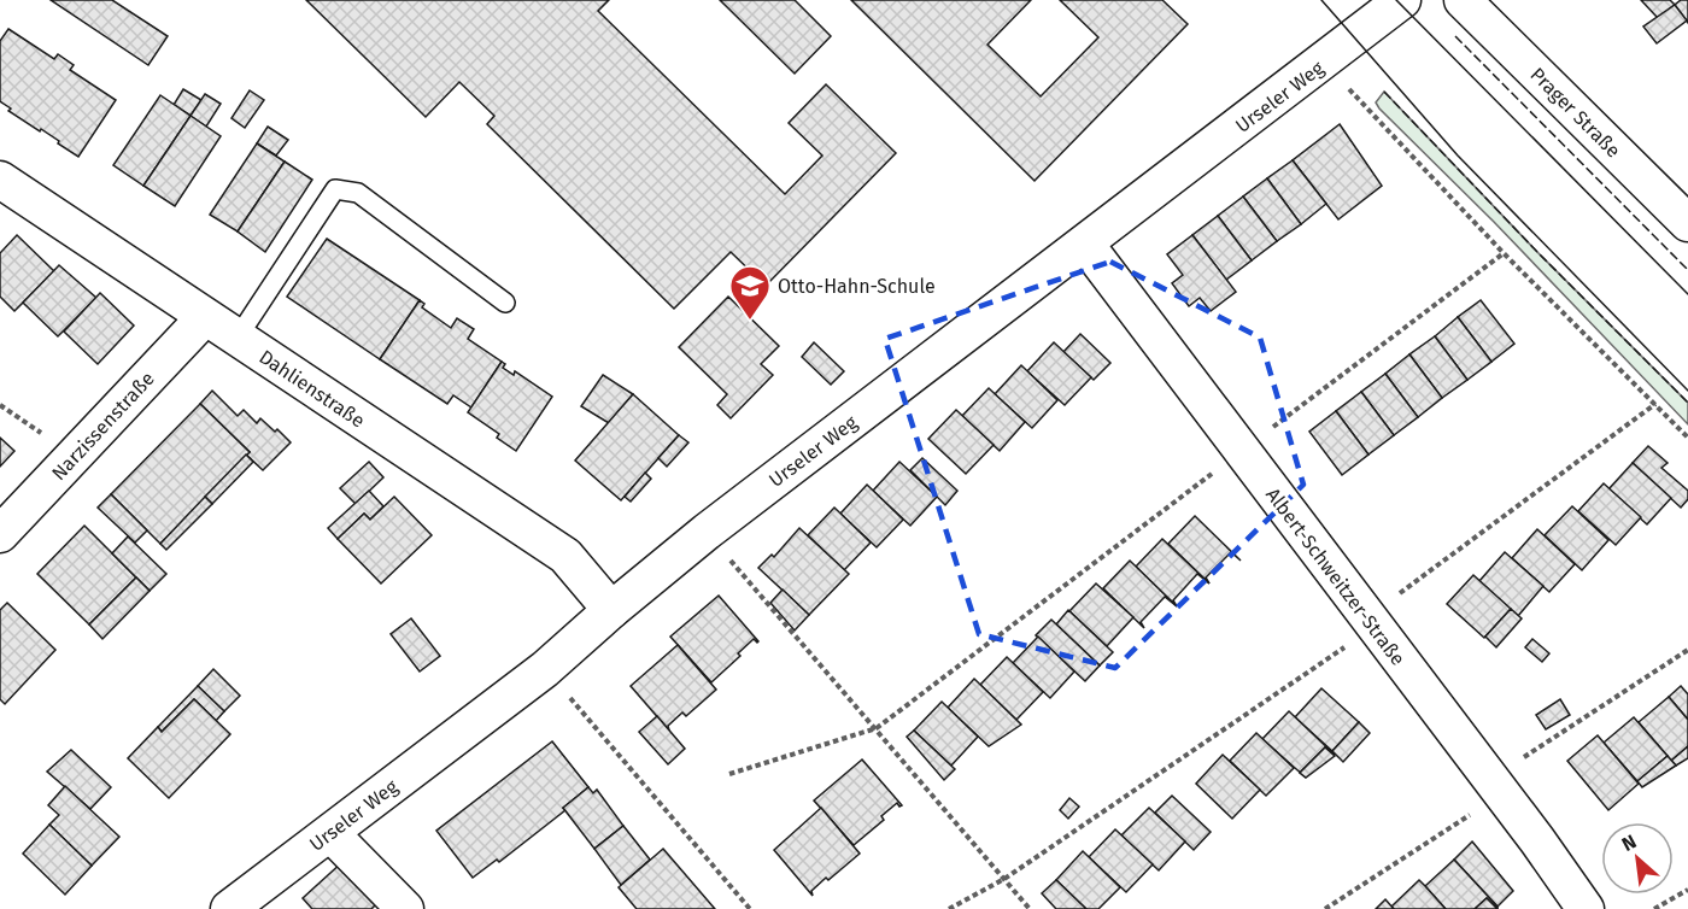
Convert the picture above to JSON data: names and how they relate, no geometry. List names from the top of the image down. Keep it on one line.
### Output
{"streets":{"street":["Urseler Weg","Prager Straße","Dahlienstraße","Narzissenstraße","Albert-Schweitzer-Straße"]},"crossings":[["Urseler Weg","Dahlienstraße"],["Urseler Weg","Albert-Schweitzer-Straße"],["Dahlienstraße","Narzissenstraße"]],"places":{"school or university":["Otto-Hahn-Schule"]},"north":"top left"}
